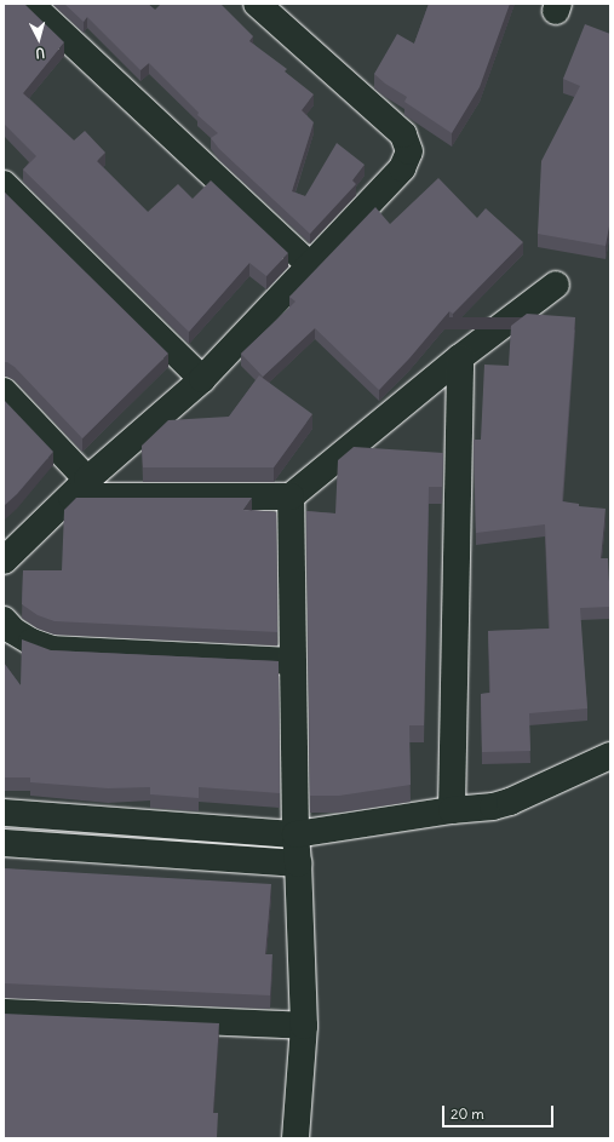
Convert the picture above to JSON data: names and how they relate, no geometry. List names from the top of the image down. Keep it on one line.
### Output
{"scale_bar":"20 m","north":"bottom"}
